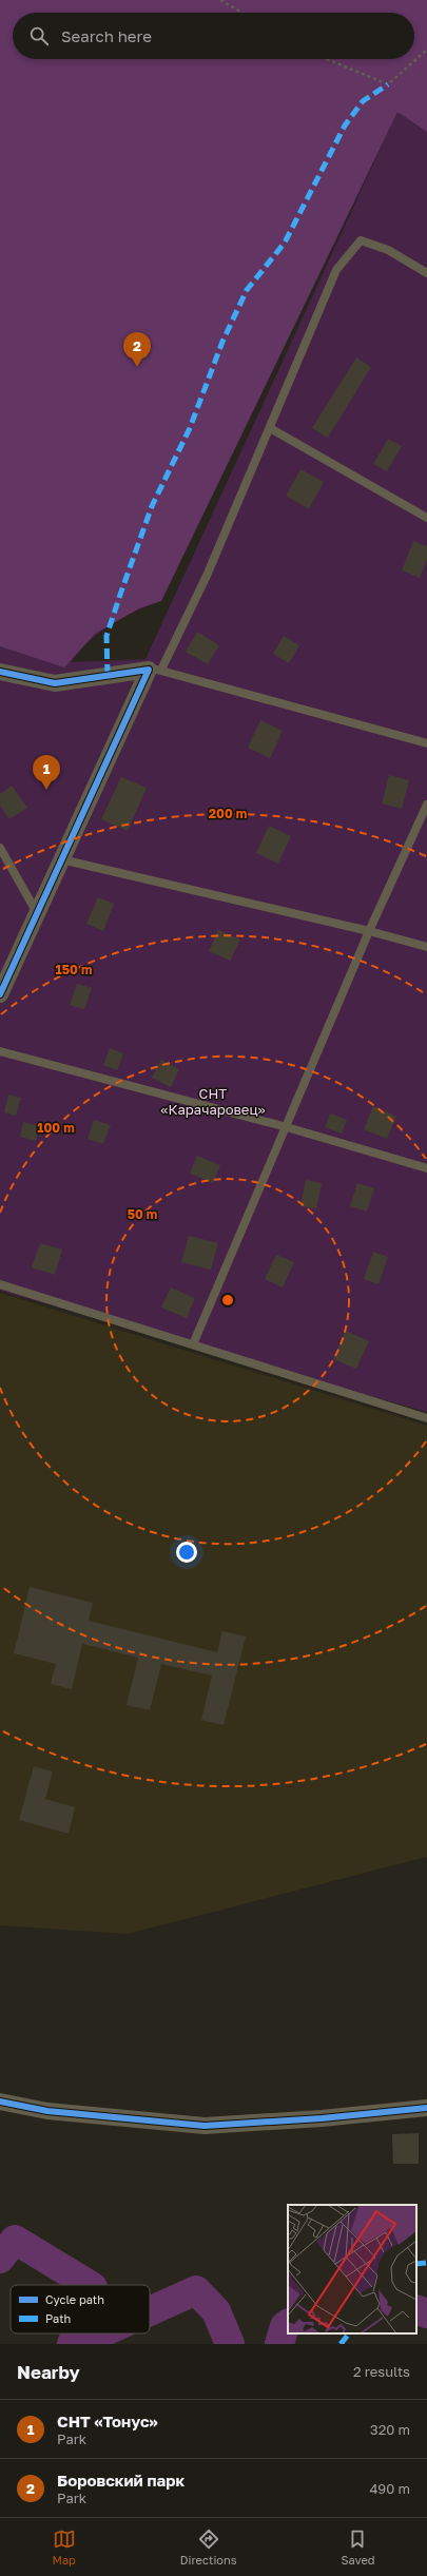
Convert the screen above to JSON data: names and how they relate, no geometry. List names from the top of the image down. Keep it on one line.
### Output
{"parks":["СНТ «Карачаровец»"],"legend":["Cycle path","Path"],"page":{"search":"Search here","pins":["2","1"],"heading":["Nearby","2 results"],"list":[{"mark":"1","name":"СНТ «Тонус»","note":"Park","value":"320 m"},{"mark":"2","name":"Боровский парк","note":"Park","value":"490 m"}],"nav":["Map","Directions","Saved"]},"rings":["200 m","150 m","100 m","50 m"]}
